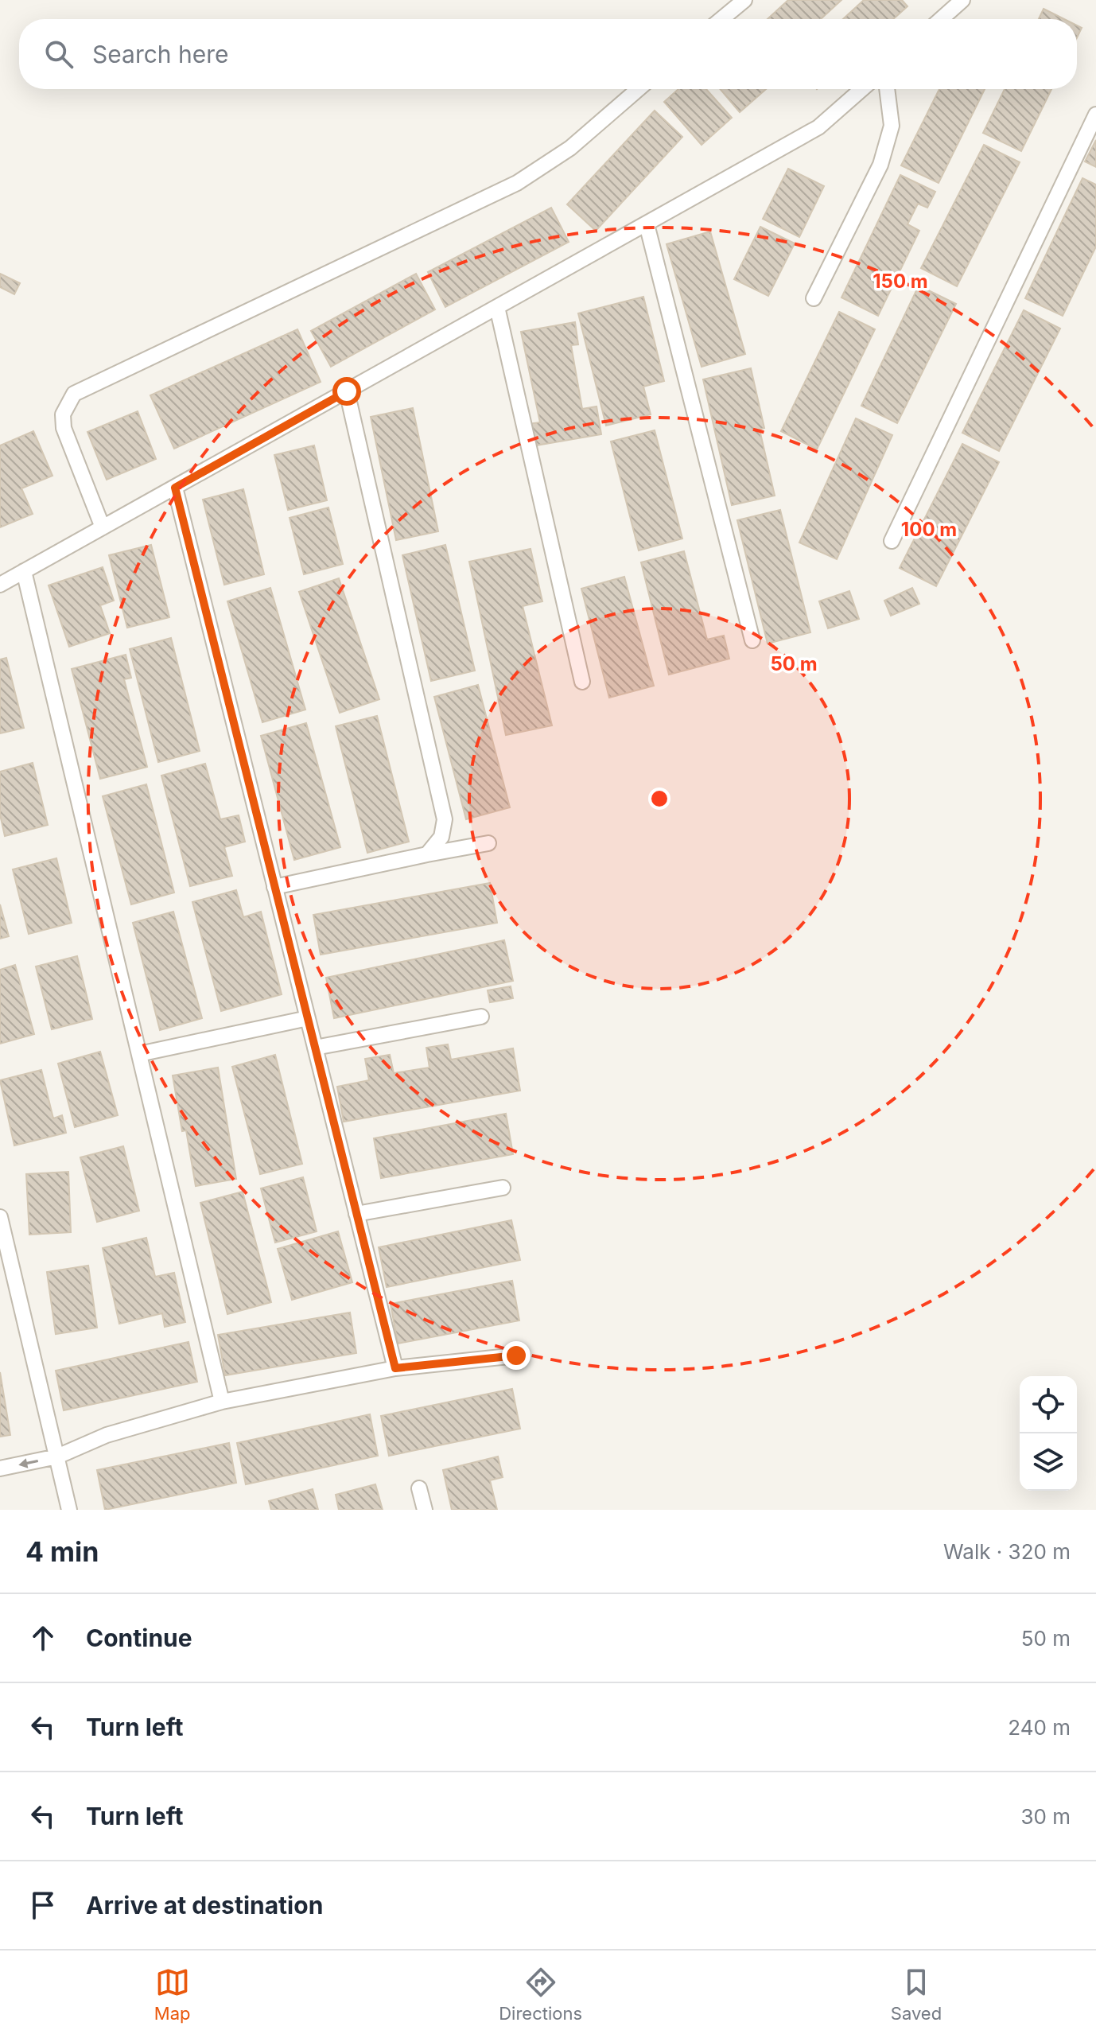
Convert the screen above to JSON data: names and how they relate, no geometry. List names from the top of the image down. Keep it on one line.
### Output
{"page":{"search":"Search here","heading":["4 min","Walk · 320 m"],"list":[["Continue","50 m"],["Turn left","240 m"],["Turn left","30 m"],"Arrive at destination"],"nav":["Map","Directions","Saved"]},"rings":["150 m","100 m","50 m"]}
